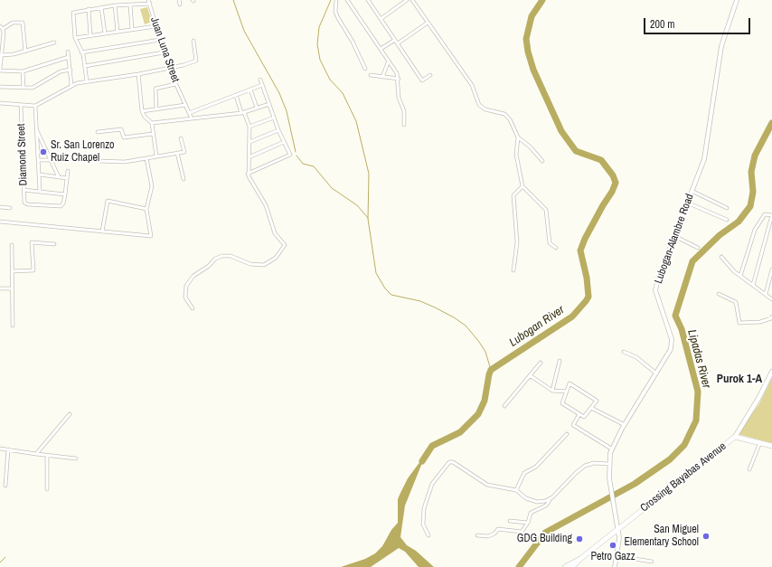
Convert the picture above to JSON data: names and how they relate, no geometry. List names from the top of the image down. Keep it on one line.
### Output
{"streets":{"main road":["Crossing Bayabas Avenue"],"street":["Juan Luna Street","Diamond Street","Lubogan-Alambre Road"]},"crossings":[["Lubogan-Alambre Road","Crossing Bayabas Avenue"]],"districts":["Purok 1-A"],"water":["Lubogan River","Lipadas River"],"places":["Sr. San Lorenzo Ruiz Chapel","San Miguel Elementary School","GDG Building","Petro Gazz"],"scale_bar":"200 m"}
